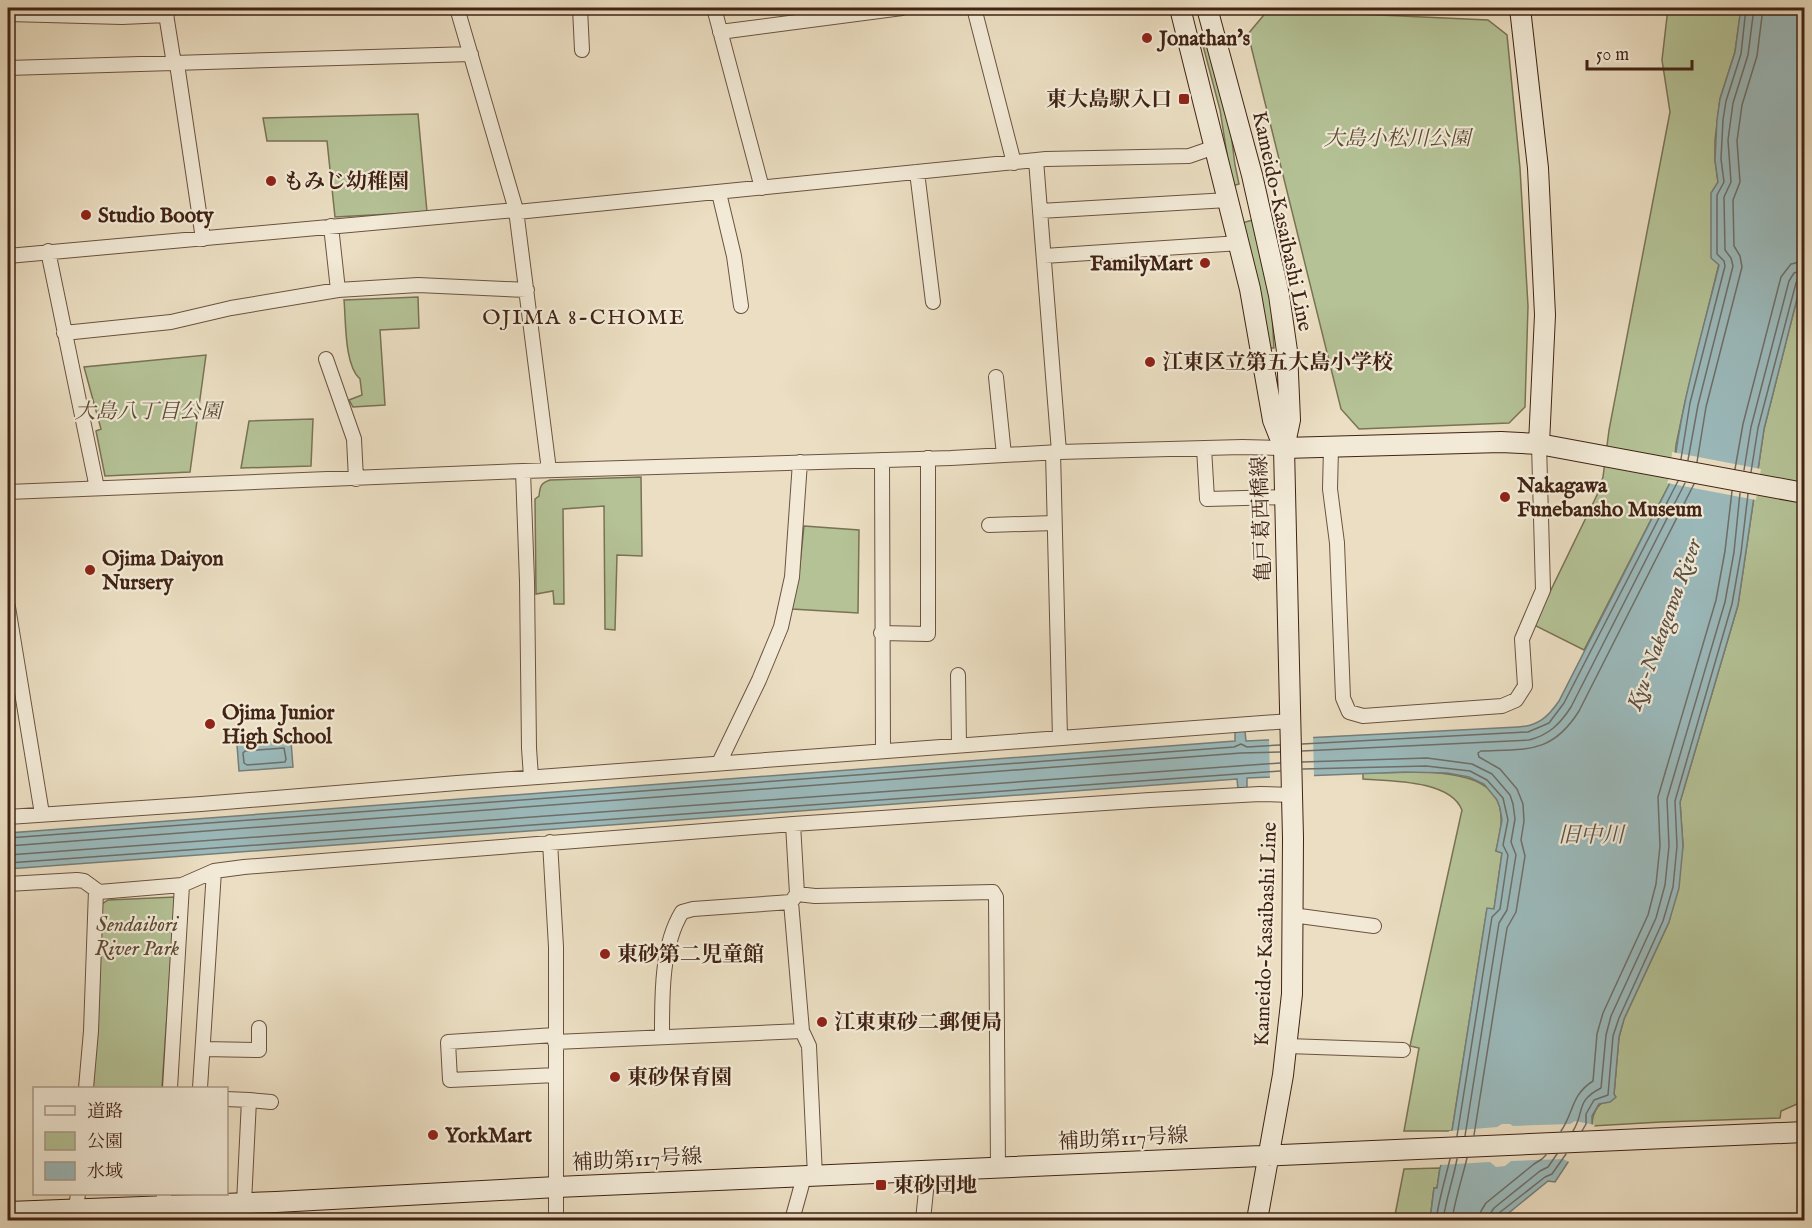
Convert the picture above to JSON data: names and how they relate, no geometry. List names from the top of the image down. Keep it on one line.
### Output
{"streets":{"street":["Kameido-Kasaibashi Line","亀戸葛西橋線","補助第117号線"]},"crossings":[["Kameido-Kasaibashi Line","亀戸葛西橋線"],["Kameido-Kasaibashi Line","補助第117号線"]],"districts":["OJIMA 8-CHOME"],"water":["Kyu-Nakagawa River","旧中川"],"parks":["大島小松川公園","大島八丁目公園","Sendaibori River Park"],"places":{"other":["Jonathan's","もみじ幼稚園","Studio Booty","FamilyMart","江東区立第五大島小学校","Nakagawa Funebansho Museum","Ojima Daiyon Nursery","Ojima Junior High School","東砂第二児童館","江東東砂二郵便局","東砂保育園","YorkMart"],"transit":["東大島駅入口","東砂団地"]},"legend":["道路","公園","水域"],"scale_bar":"50 m"}
